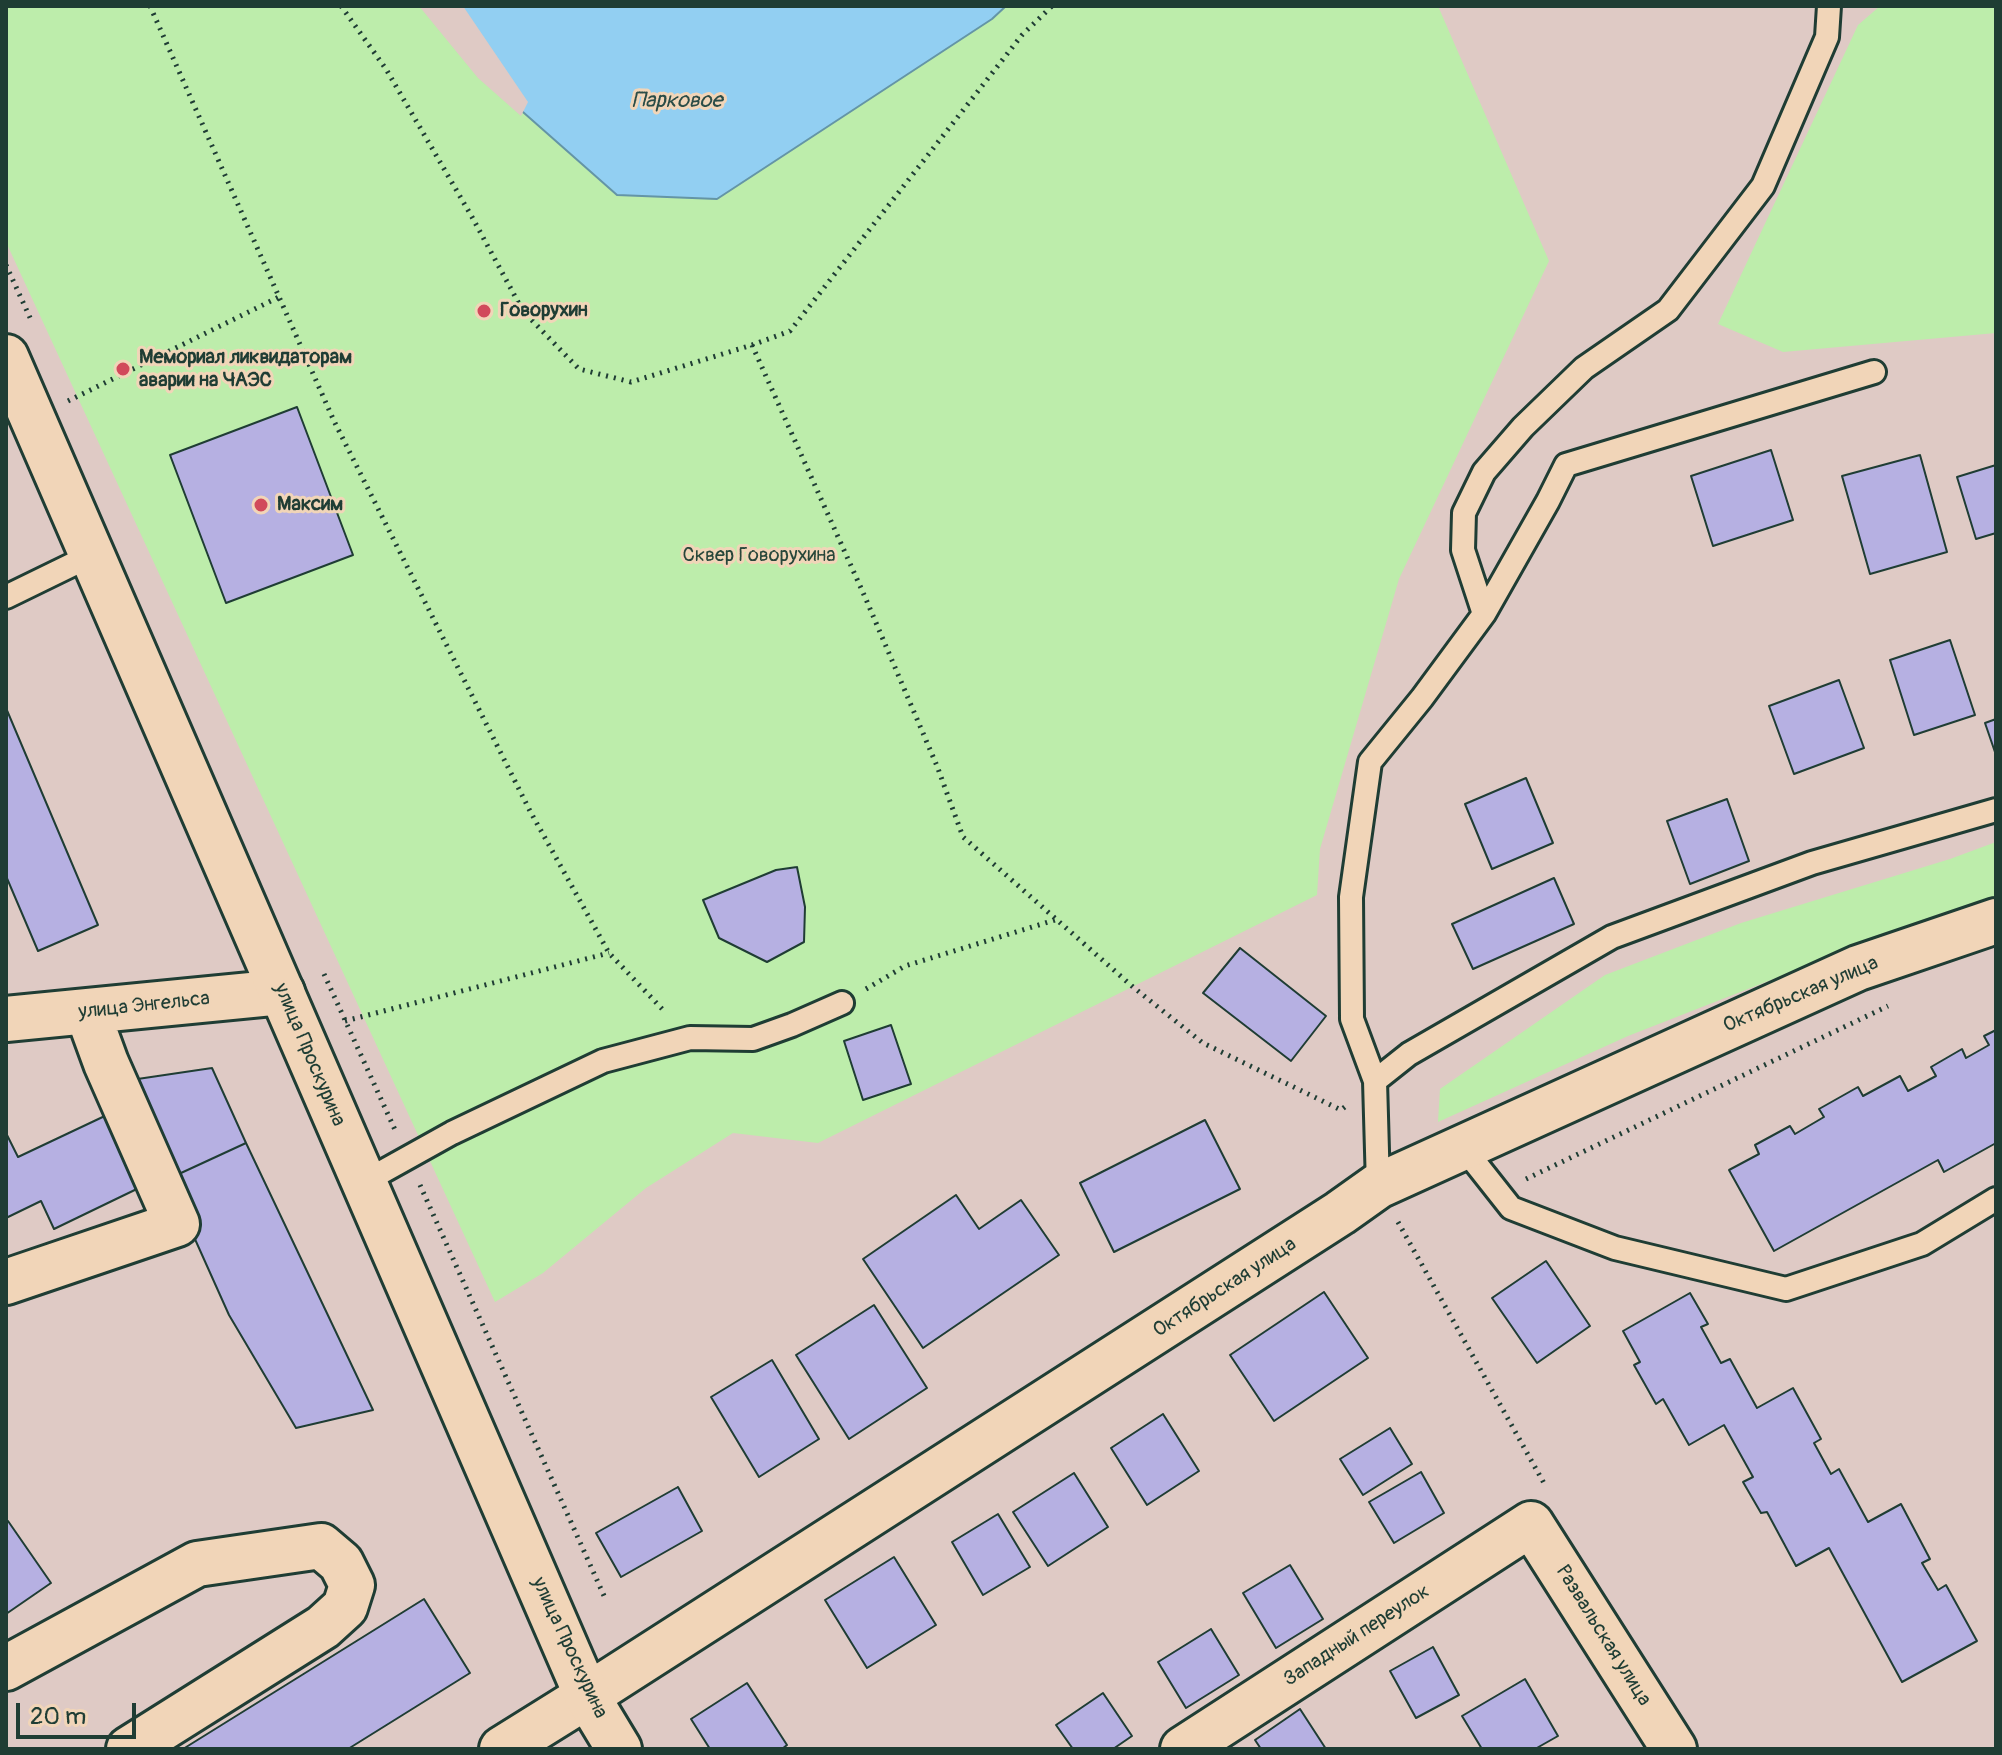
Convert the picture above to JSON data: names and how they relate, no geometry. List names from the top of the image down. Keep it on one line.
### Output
{"streets":{"street":["Октябрьская улица","улица Энгельса","улица Проскурина","Западный переулок","Развальская улица"]},"crossings":[["Октябрьская улица","улица Проскурина"],["улица Энгельса","улица Проскурина"],["Западный переулок","Развальская улица"]],"water":["Парковое"],"parks":["Сквер Говорухина"],"places":["Говорухин","Мемориал ликвидаторам аварии на ЧАЭС","Максим"],"scale_bar":"20 m"}
